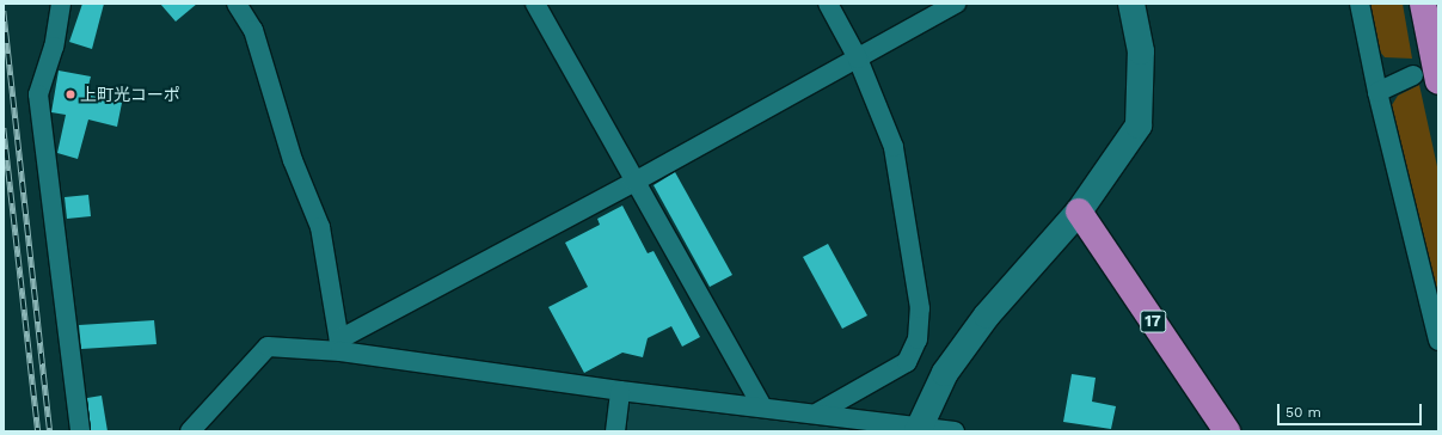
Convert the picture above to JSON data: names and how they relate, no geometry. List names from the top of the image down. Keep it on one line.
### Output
{"streets":{"highway":["17"]},"places":["上町光コーポ"],"scale_bar":"50 m"}
